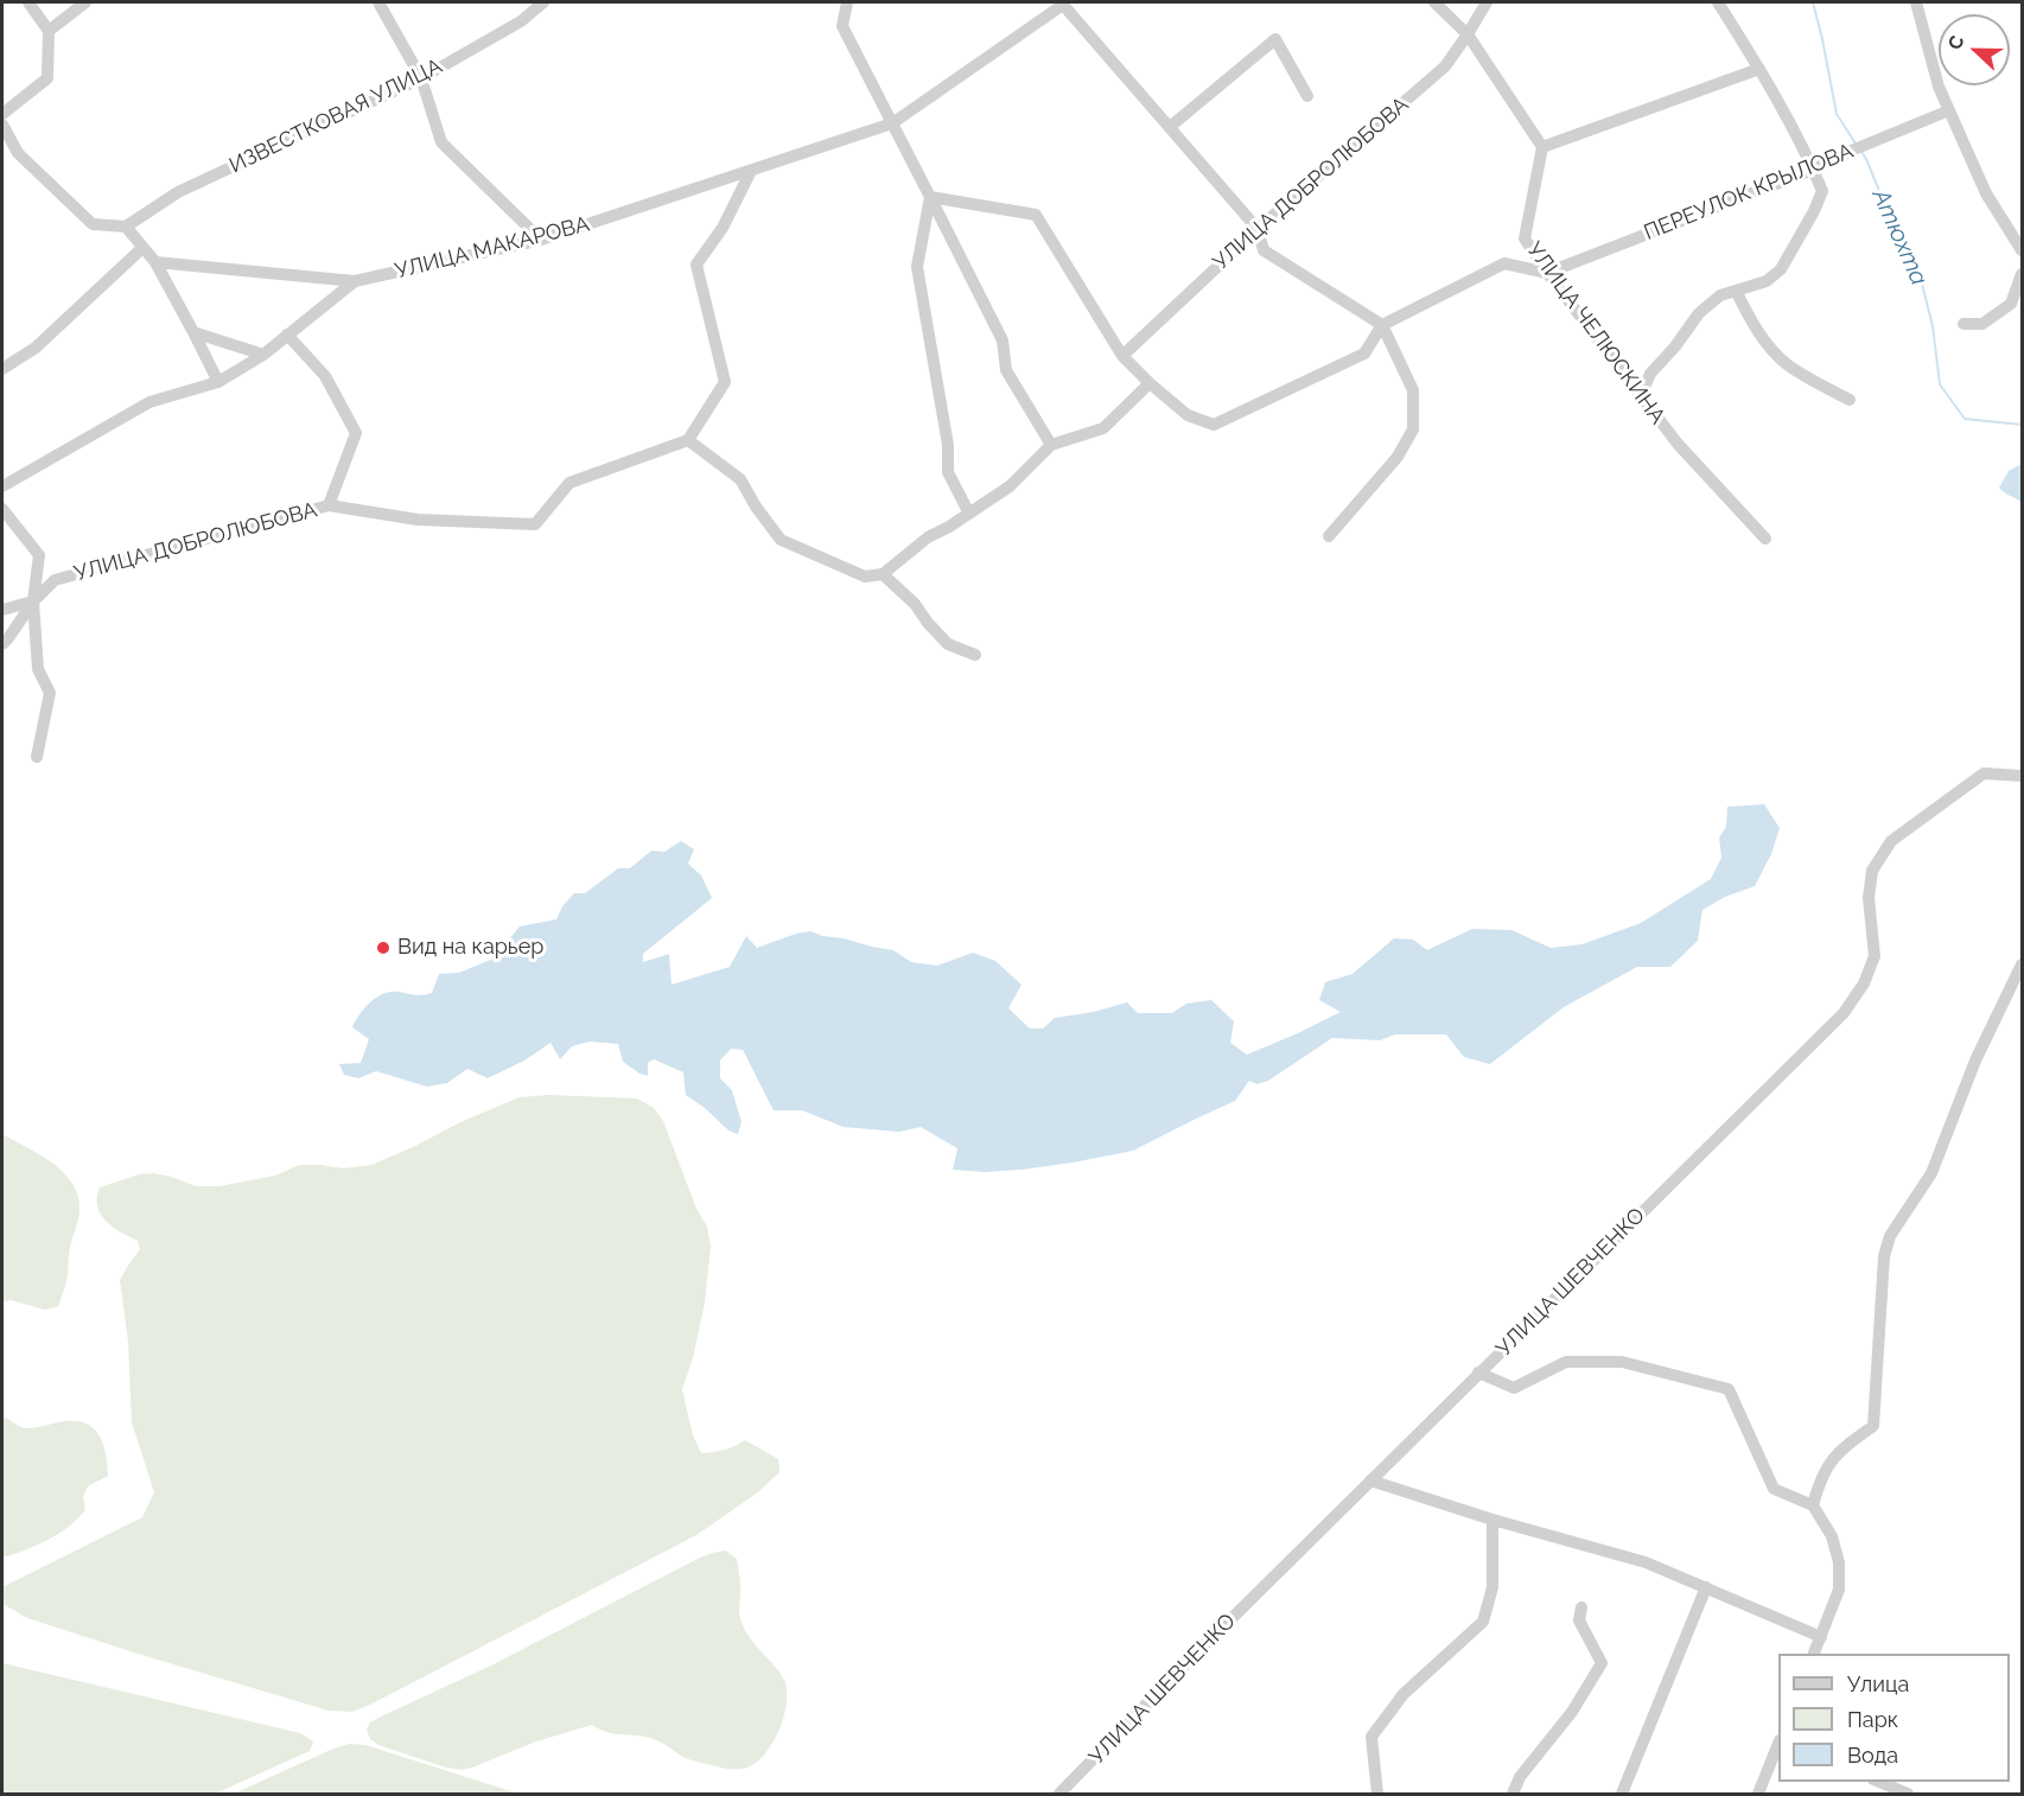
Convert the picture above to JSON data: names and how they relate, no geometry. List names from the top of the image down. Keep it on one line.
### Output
{"streets":{"street":["ИЗВЕСТКОВАЯ УЛИЦА","УЛИЦА ДОБРОЛЮБОВА","ПЕРЕУЛОК КРЫЛОВА","УЛИЦА МАКАРОВА","УЛИЦА ЧЕЛЮСКИНА","УЛИЦА ШЕВЧЕНКО"]},"crossings":[["ПЕРЕУЛОК КРЫЛОВА","УЛИЦА ЧЕЛЮСКИНА"]],"water":["Атюхта"],"places":["Вид на карьер"],"legend":["Улица","Парк","Вода"],"north":"left"}
